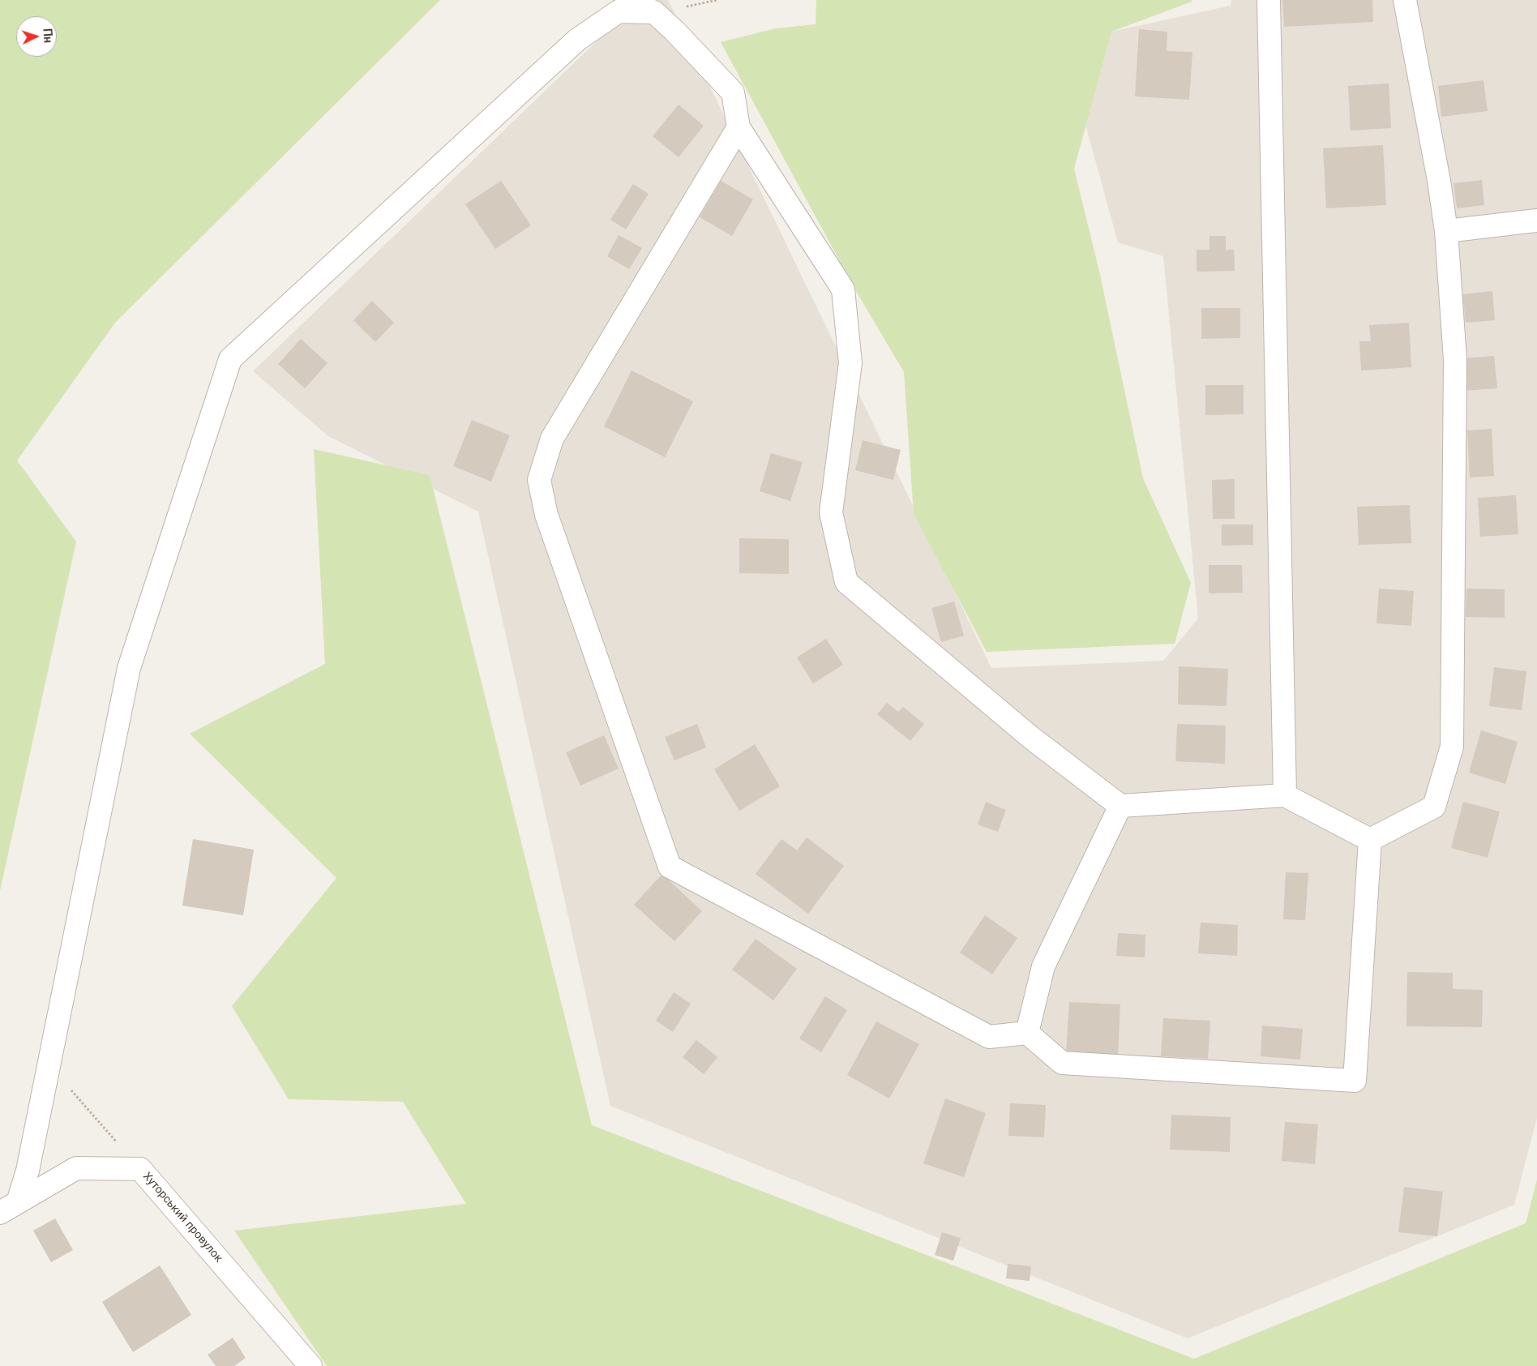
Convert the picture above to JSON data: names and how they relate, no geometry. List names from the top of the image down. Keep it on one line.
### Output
{"streets":{"street":["Хуторський провулок"]},"north":"right"}
